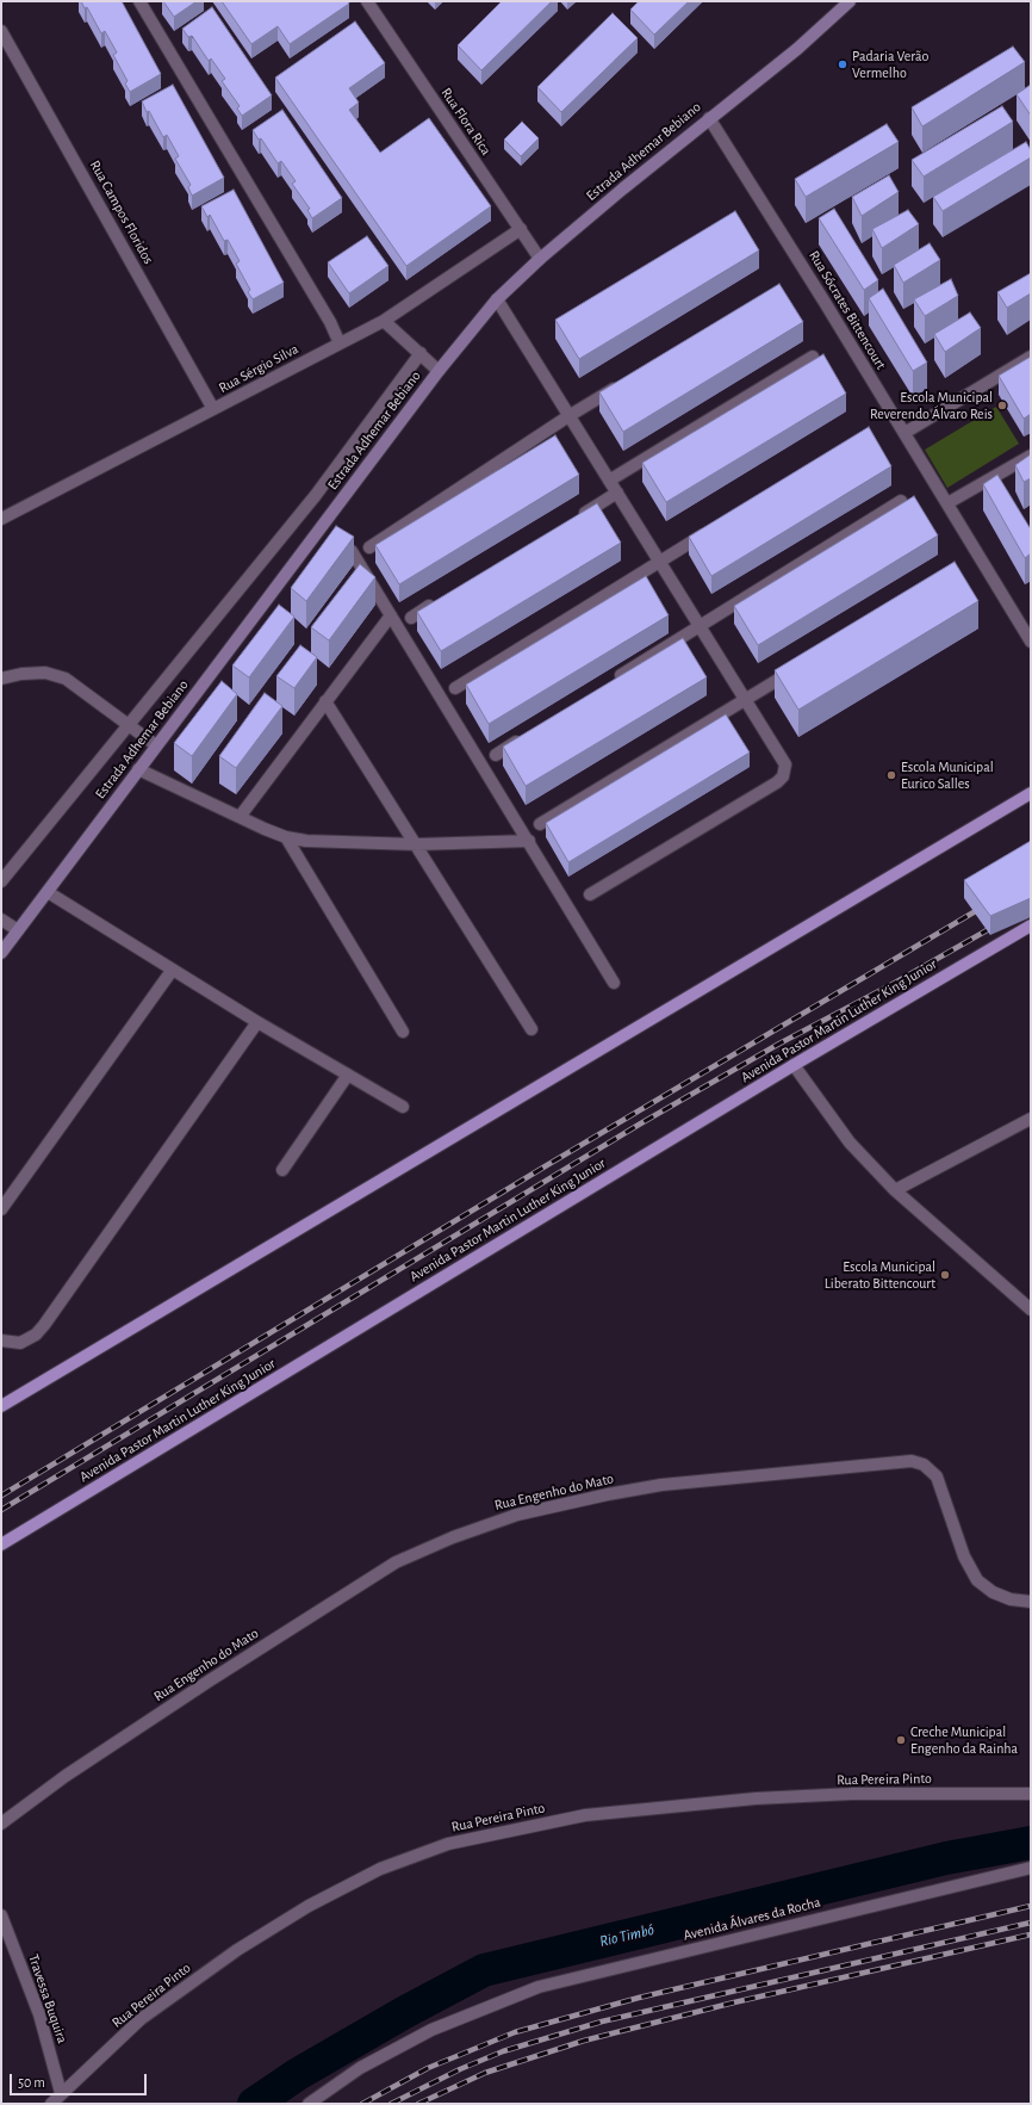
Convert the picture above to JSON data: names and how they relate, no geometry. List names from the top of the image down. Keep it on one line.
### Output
{"streets":{"main road":["Estrada Adhemar Bebiano","Avenida Pastor Martin Luther King Junior"],"street":["Rua Flora Rica","Rua Campos Floridos","Rua Sócrates Bittencourt","Rua Sérgio Silva","Rua Engenho do Mato","Rua Pereira Pinto","Avenida Álvares da Rocha","Travessa Buquira"]},"crossings":[["Rua Flora Rica","Estrada Adhemar Bebiano"],["Rua Flora Rica","Rua Sérgio Silva"],["Estrada Adhemar Bebiano","Rua Sócrates Bittencourt"],["Rua Campos Floridos","Rua Sérgio Silva"],["Rua Pereira Pinto","Travessa Buquira"]],"water":["Rio Timbó"],"places":["Padaria Verão Vermelho","Escola Municipal Reverendo Álvaro Reis","Escola Municipal Eurico Salles","Escola Municipal Liberato Bittencourt","Creche Municipal Engenho da Rainha"],"scale_bar":"50 m"}
